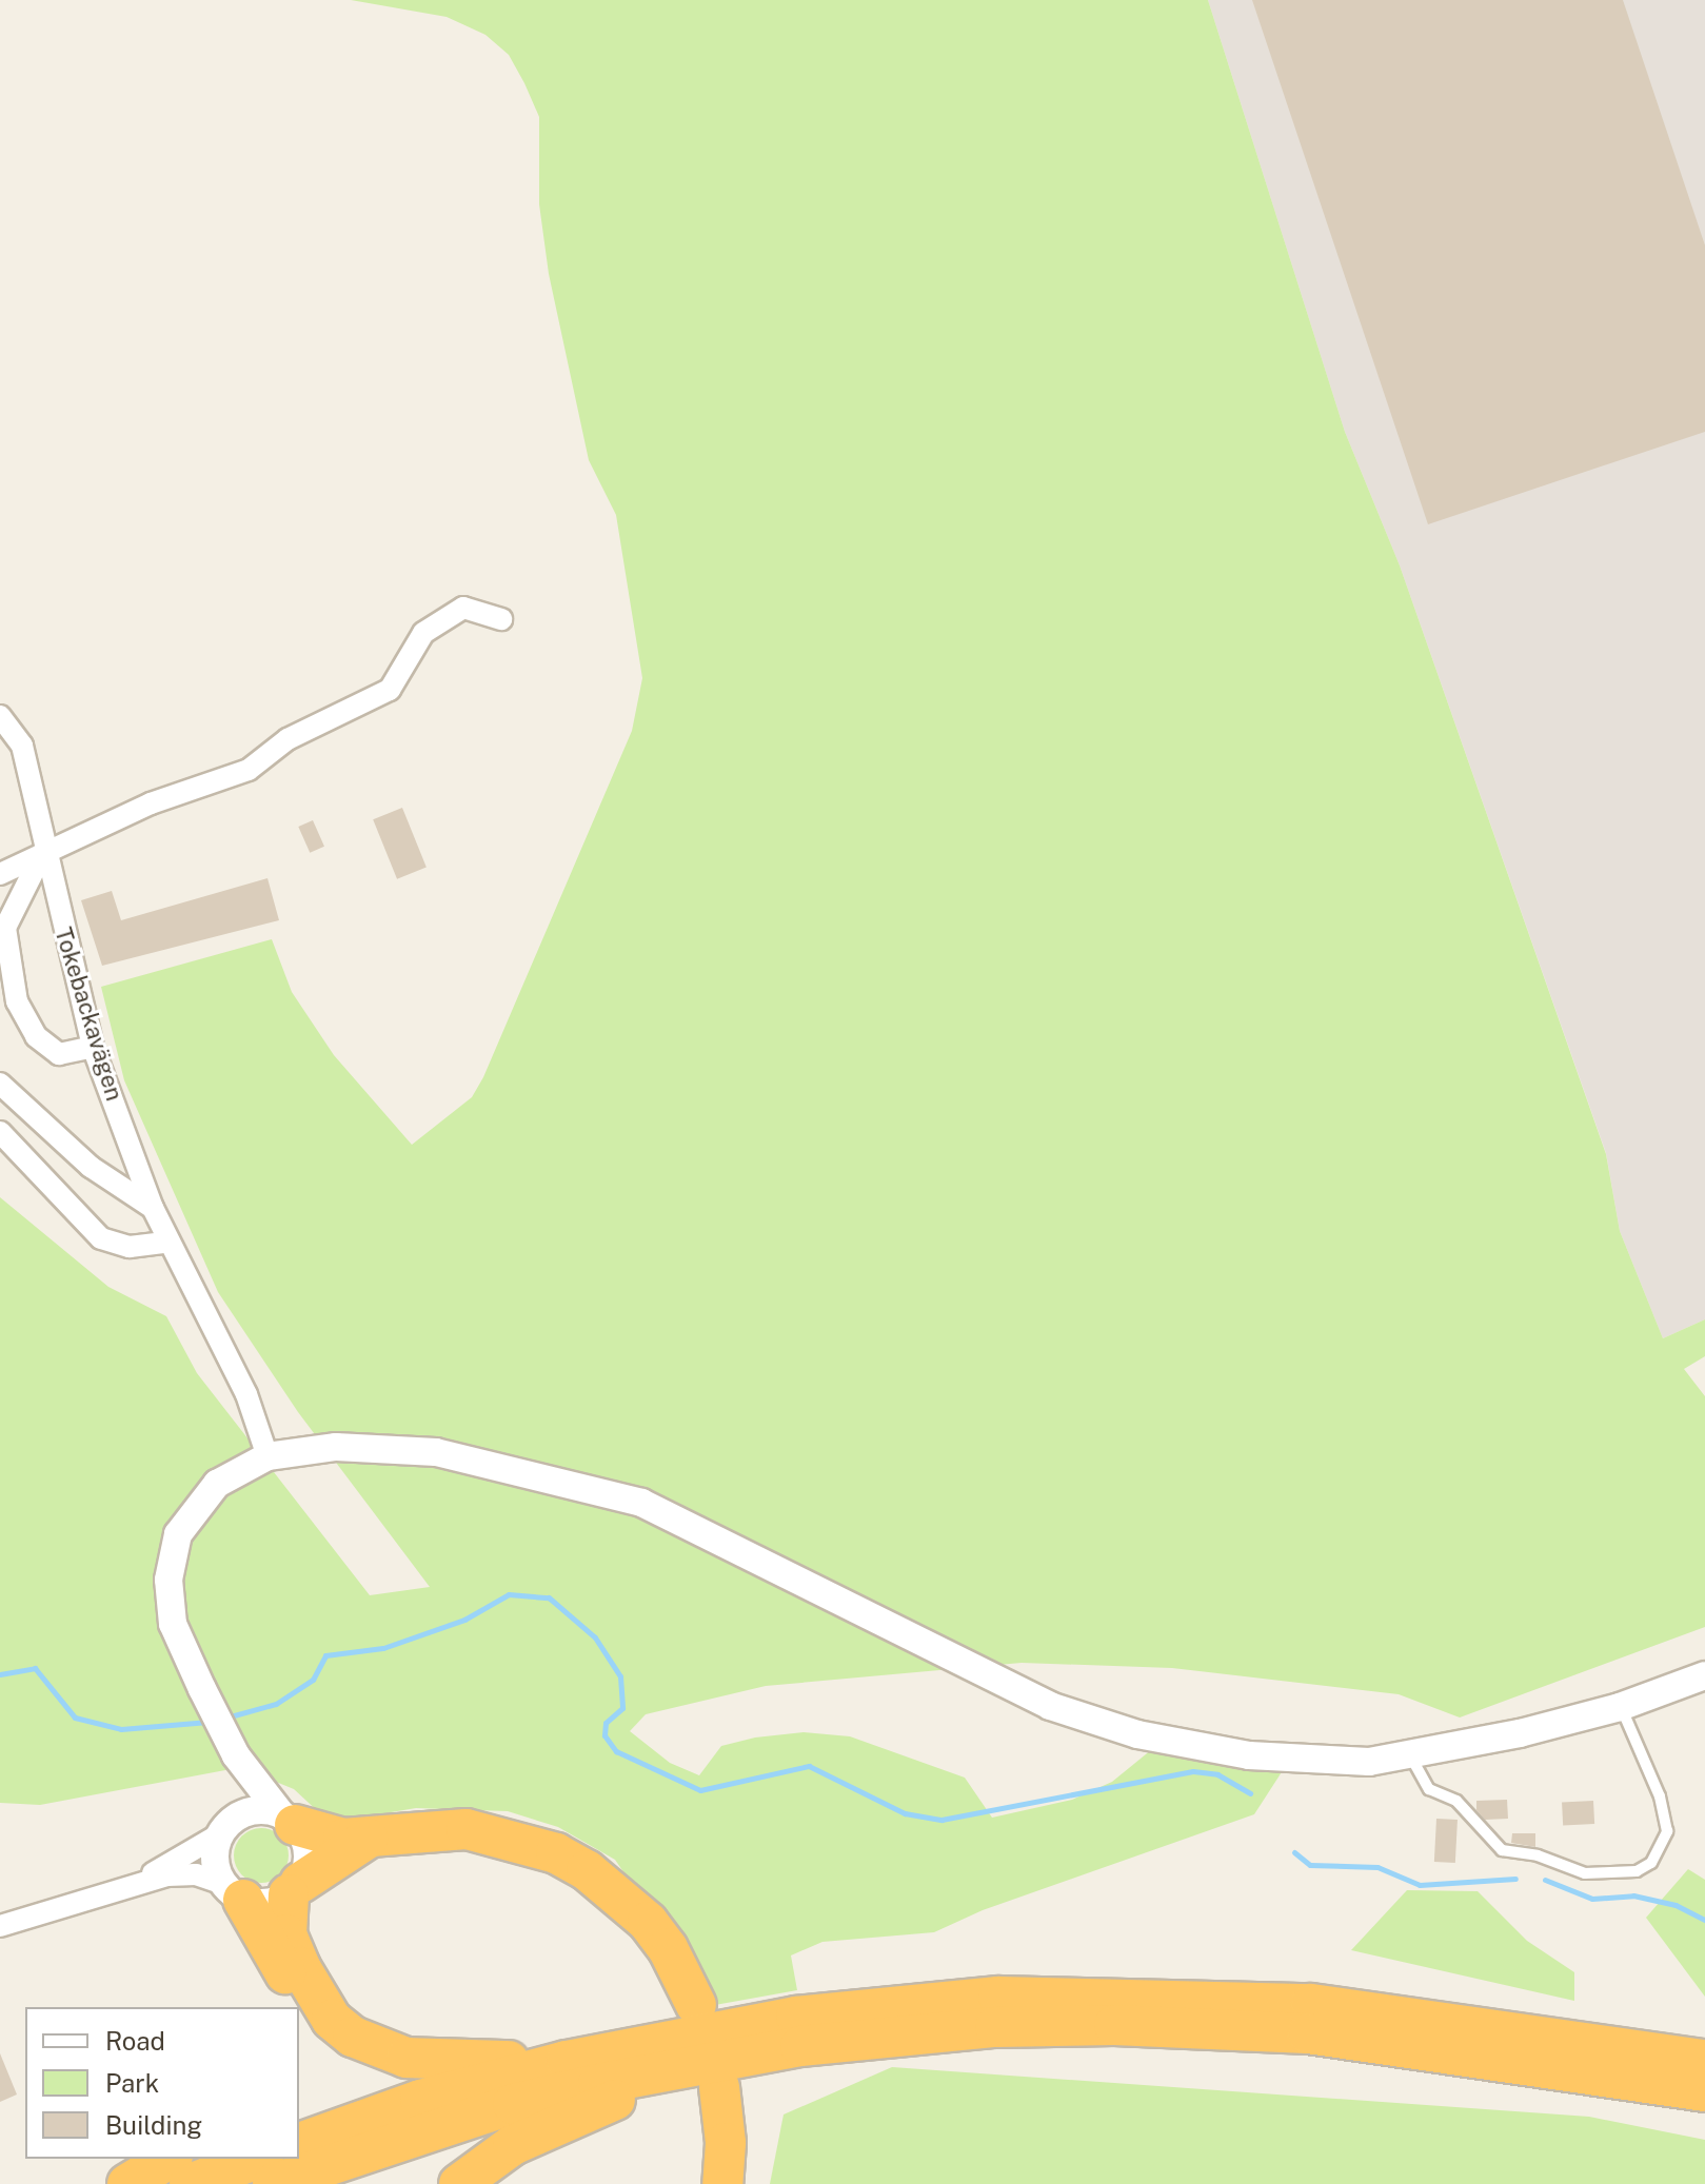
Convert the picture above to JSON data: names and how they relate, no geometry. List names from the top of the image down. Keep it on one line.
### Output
{"streets":{"street":["Tokebackavägen"]},"legend":["Road","Park","Building"]}
